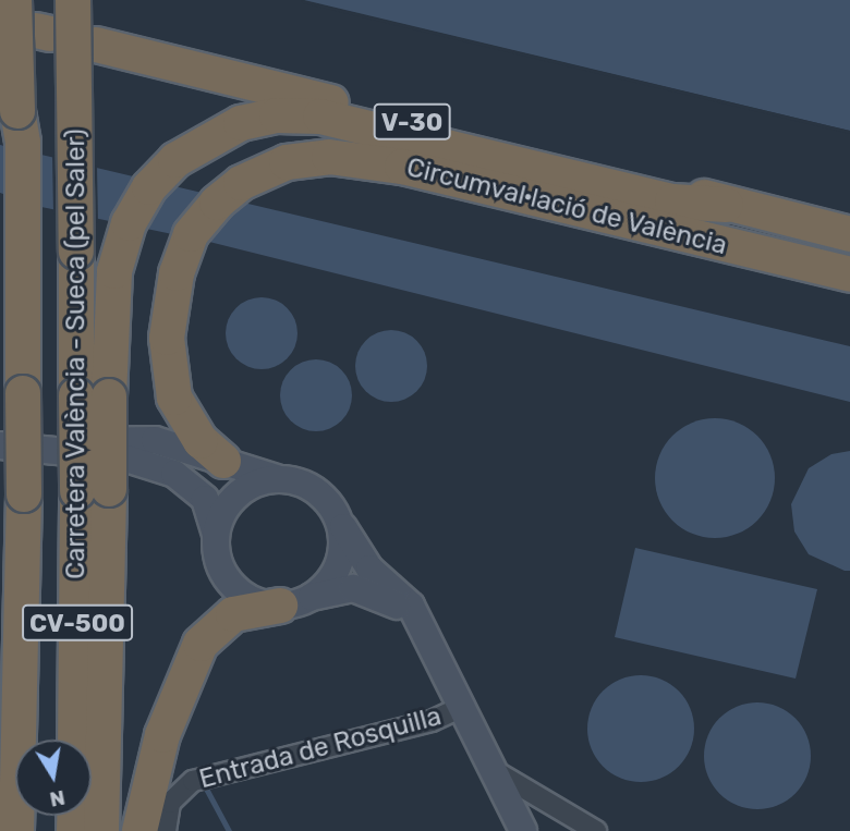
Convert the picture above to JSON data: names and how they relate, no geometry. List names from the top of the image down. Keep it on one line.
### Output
{"streets":{"highway":["V-30","Circumval·lació de València","Carretera València - Sueca (pel Saler)","CV-500"],"street":["Entrada de Rosquilla"]},"north":"bottom"}
